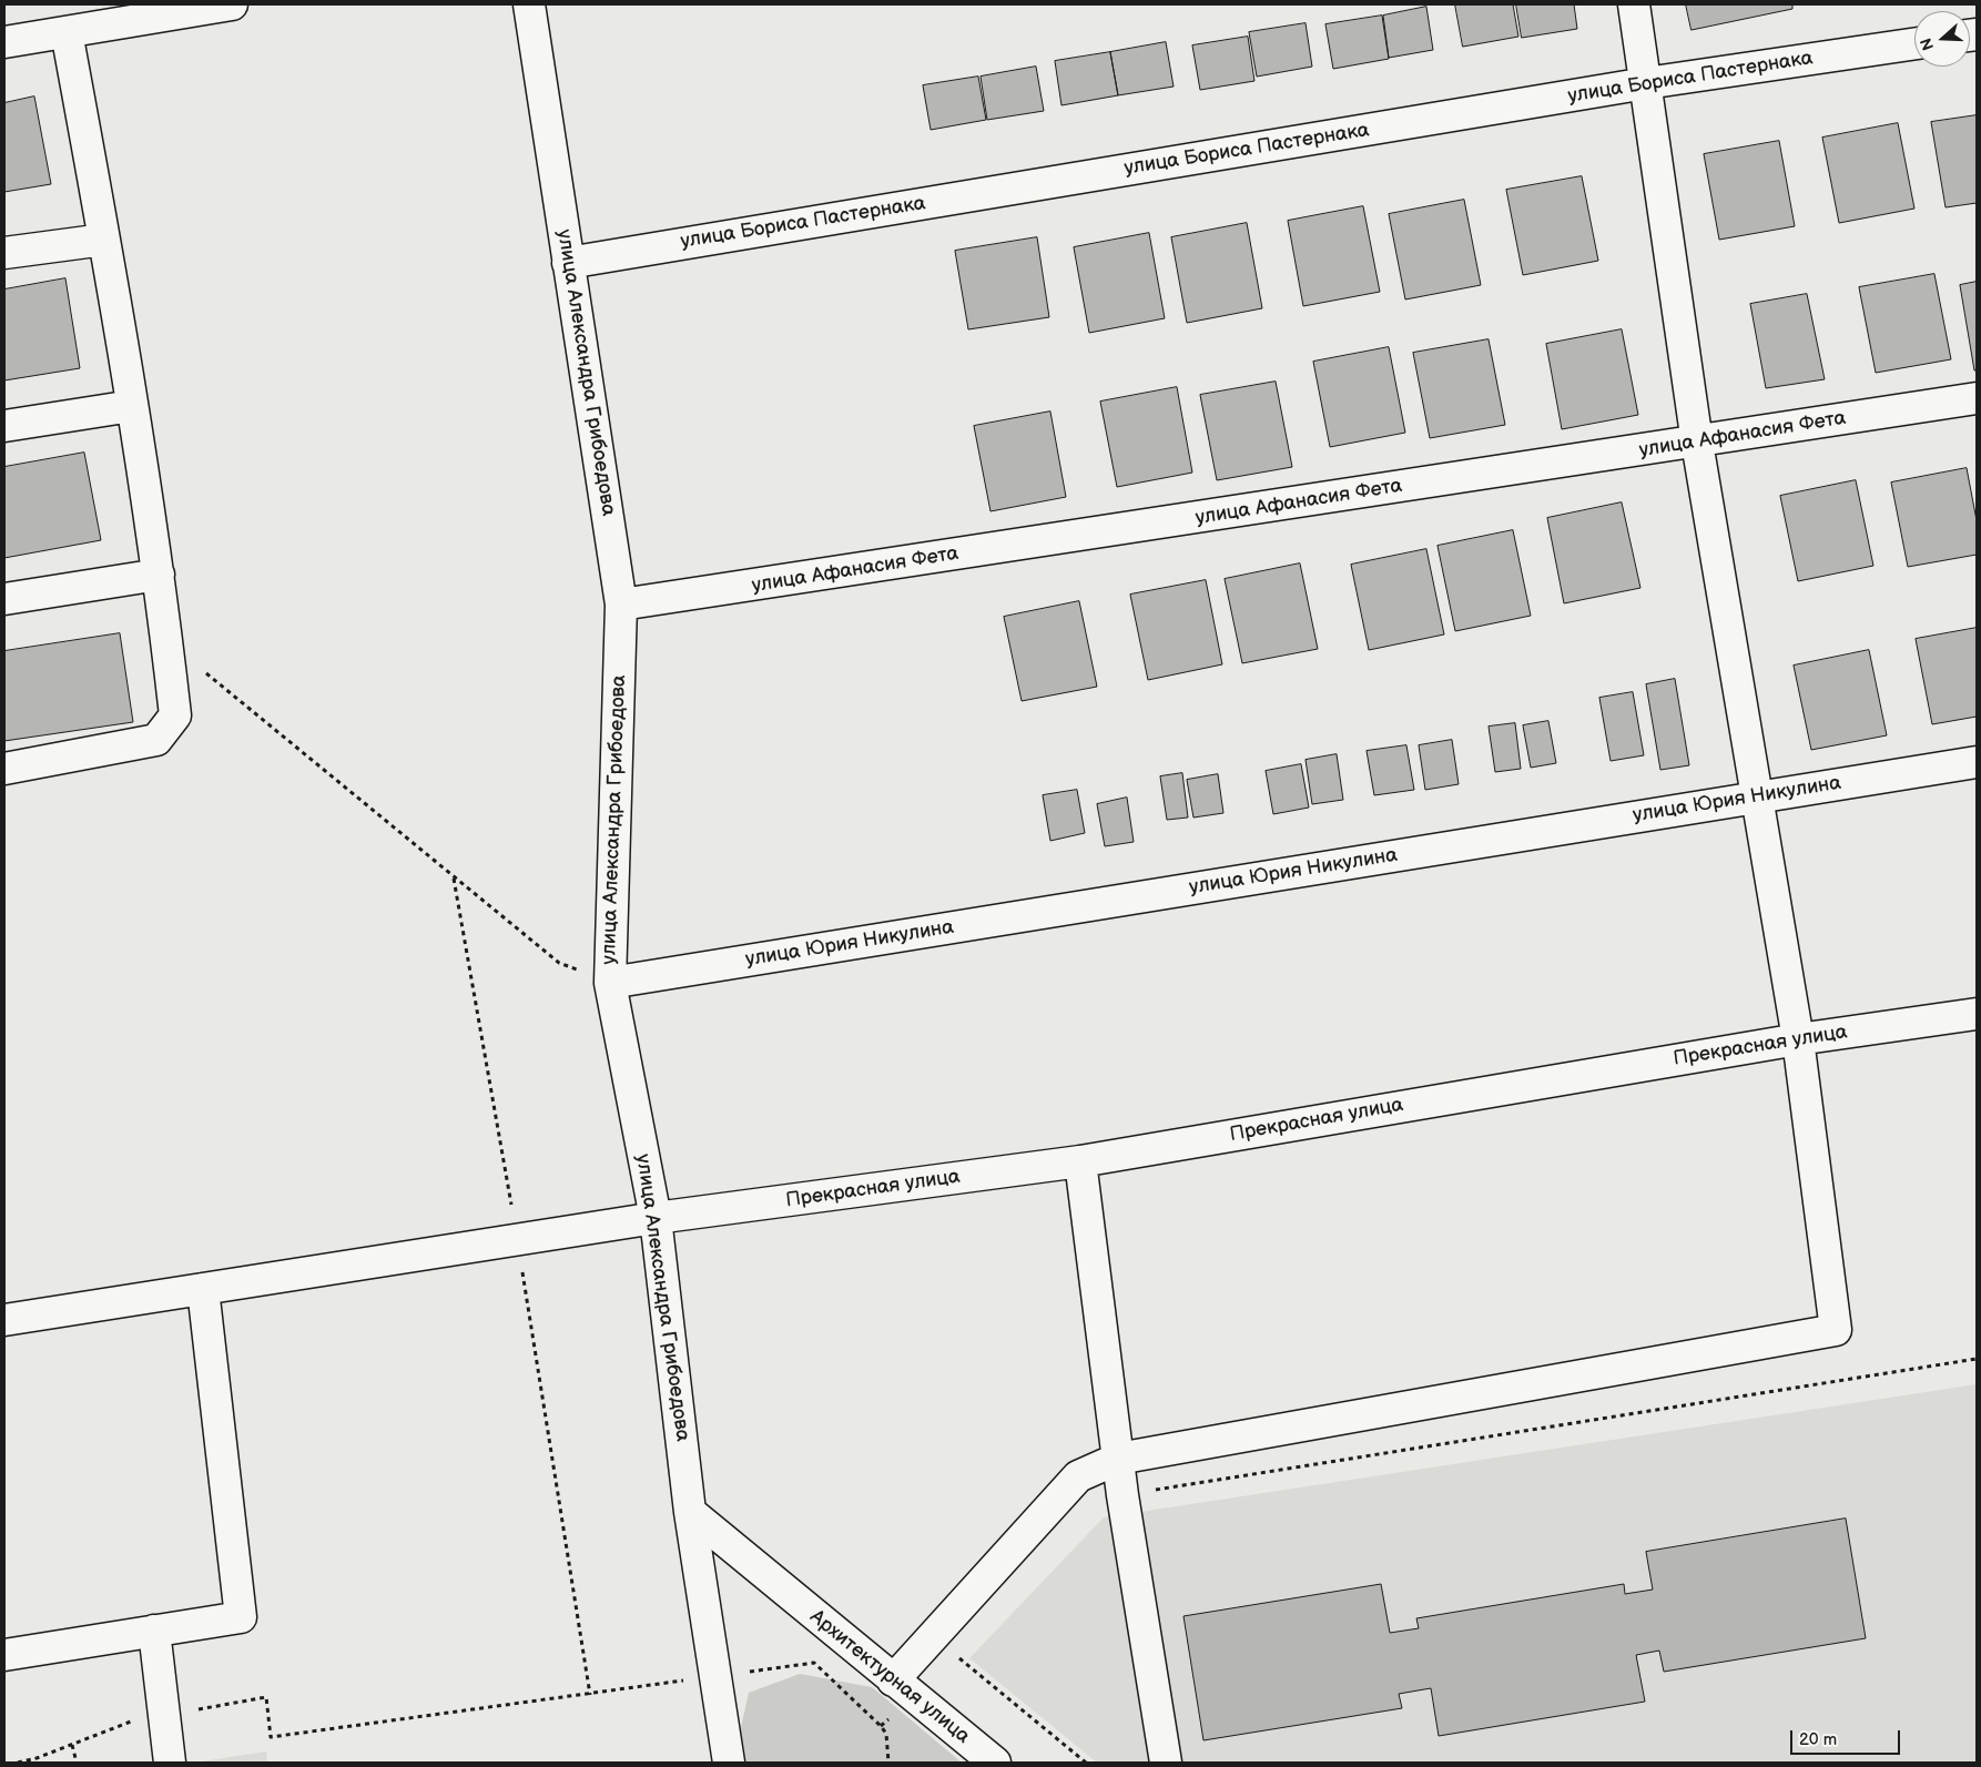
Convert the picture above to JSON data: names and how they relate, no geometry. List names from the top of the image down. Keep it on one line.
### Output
{"streets":{"street":["улица Бориса Пастернака","улица Александра Грибоедова","улица Афанасия Фета","улица Юрия Никулина","Прекрасная улица","Архитектурная улица"]},"crossings":[["улица Бориса Пастернака","улица Александра Грибоедова"],["улица Александра Грибоедова","улица Афанасия Фета"],["улица Александра Грибоедова","улица Юрия Никулина"],["улица Александра Грибоедова","Прекрасная улица"],["улица Александра Грибоедова","Архитектурная улица"]],"scale_bar":"20 m","north":"left"}
